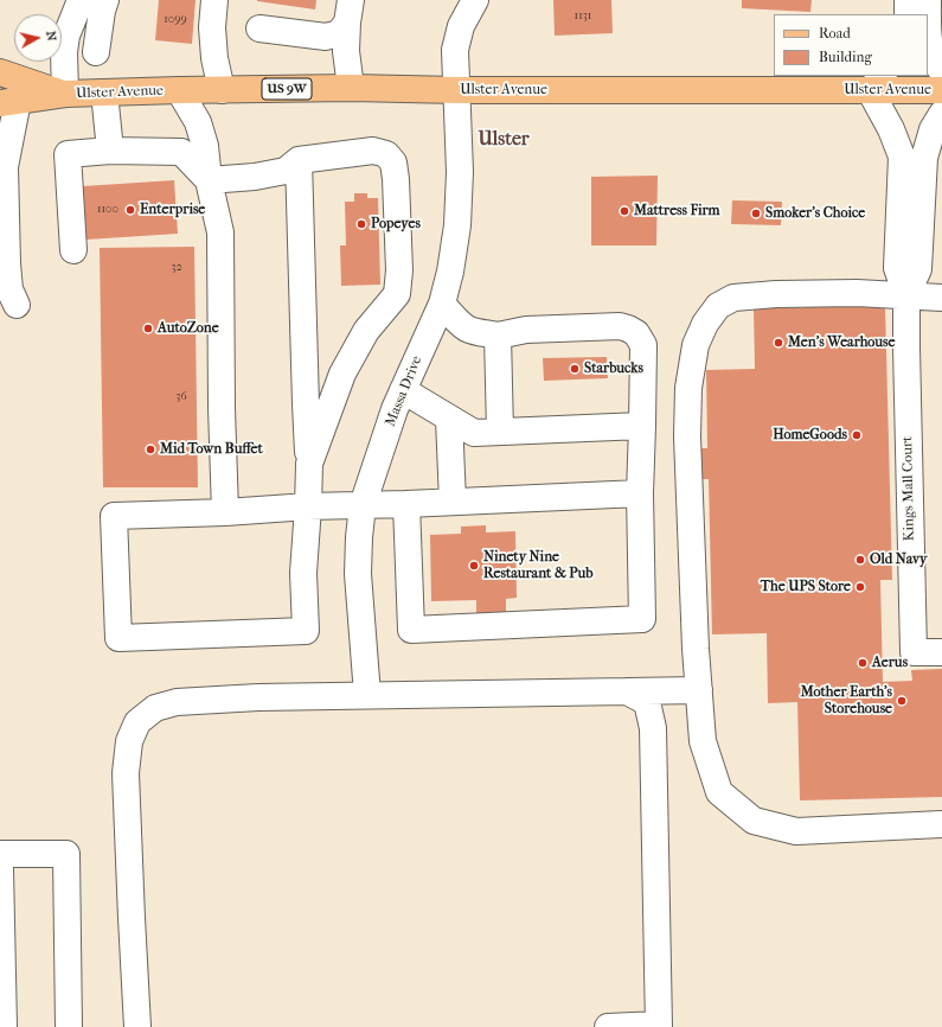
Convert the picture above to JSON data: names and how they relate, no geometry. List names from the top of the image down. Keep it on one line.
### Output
{"streets":{"main road":["US 9W","Ulster Avenue"],"street":["Massa Drive","Kings Mall Court"]},"crossings":[["US 9W","Ulster Avenue"],["Ulster Avenue","Massa Drive"],["Ulster Avenue","Kings Mall Court"]],"districts":["Ulster"],"places":["Enterprise","Mattress Firm","Smoker's Choice","Popeyes","AutoZone","Men's Wearhouse","Starbucks","HomeGoods","Mid Town Buffet","Old Navy","Ninety Nine Restaurant & Pub","The UPS Store","Aerus","Mother Earth's Storehouse"],"house_numbers":["1131","1099","1100","32","36"],"legend":["Road","Building"],"north":"right"}
